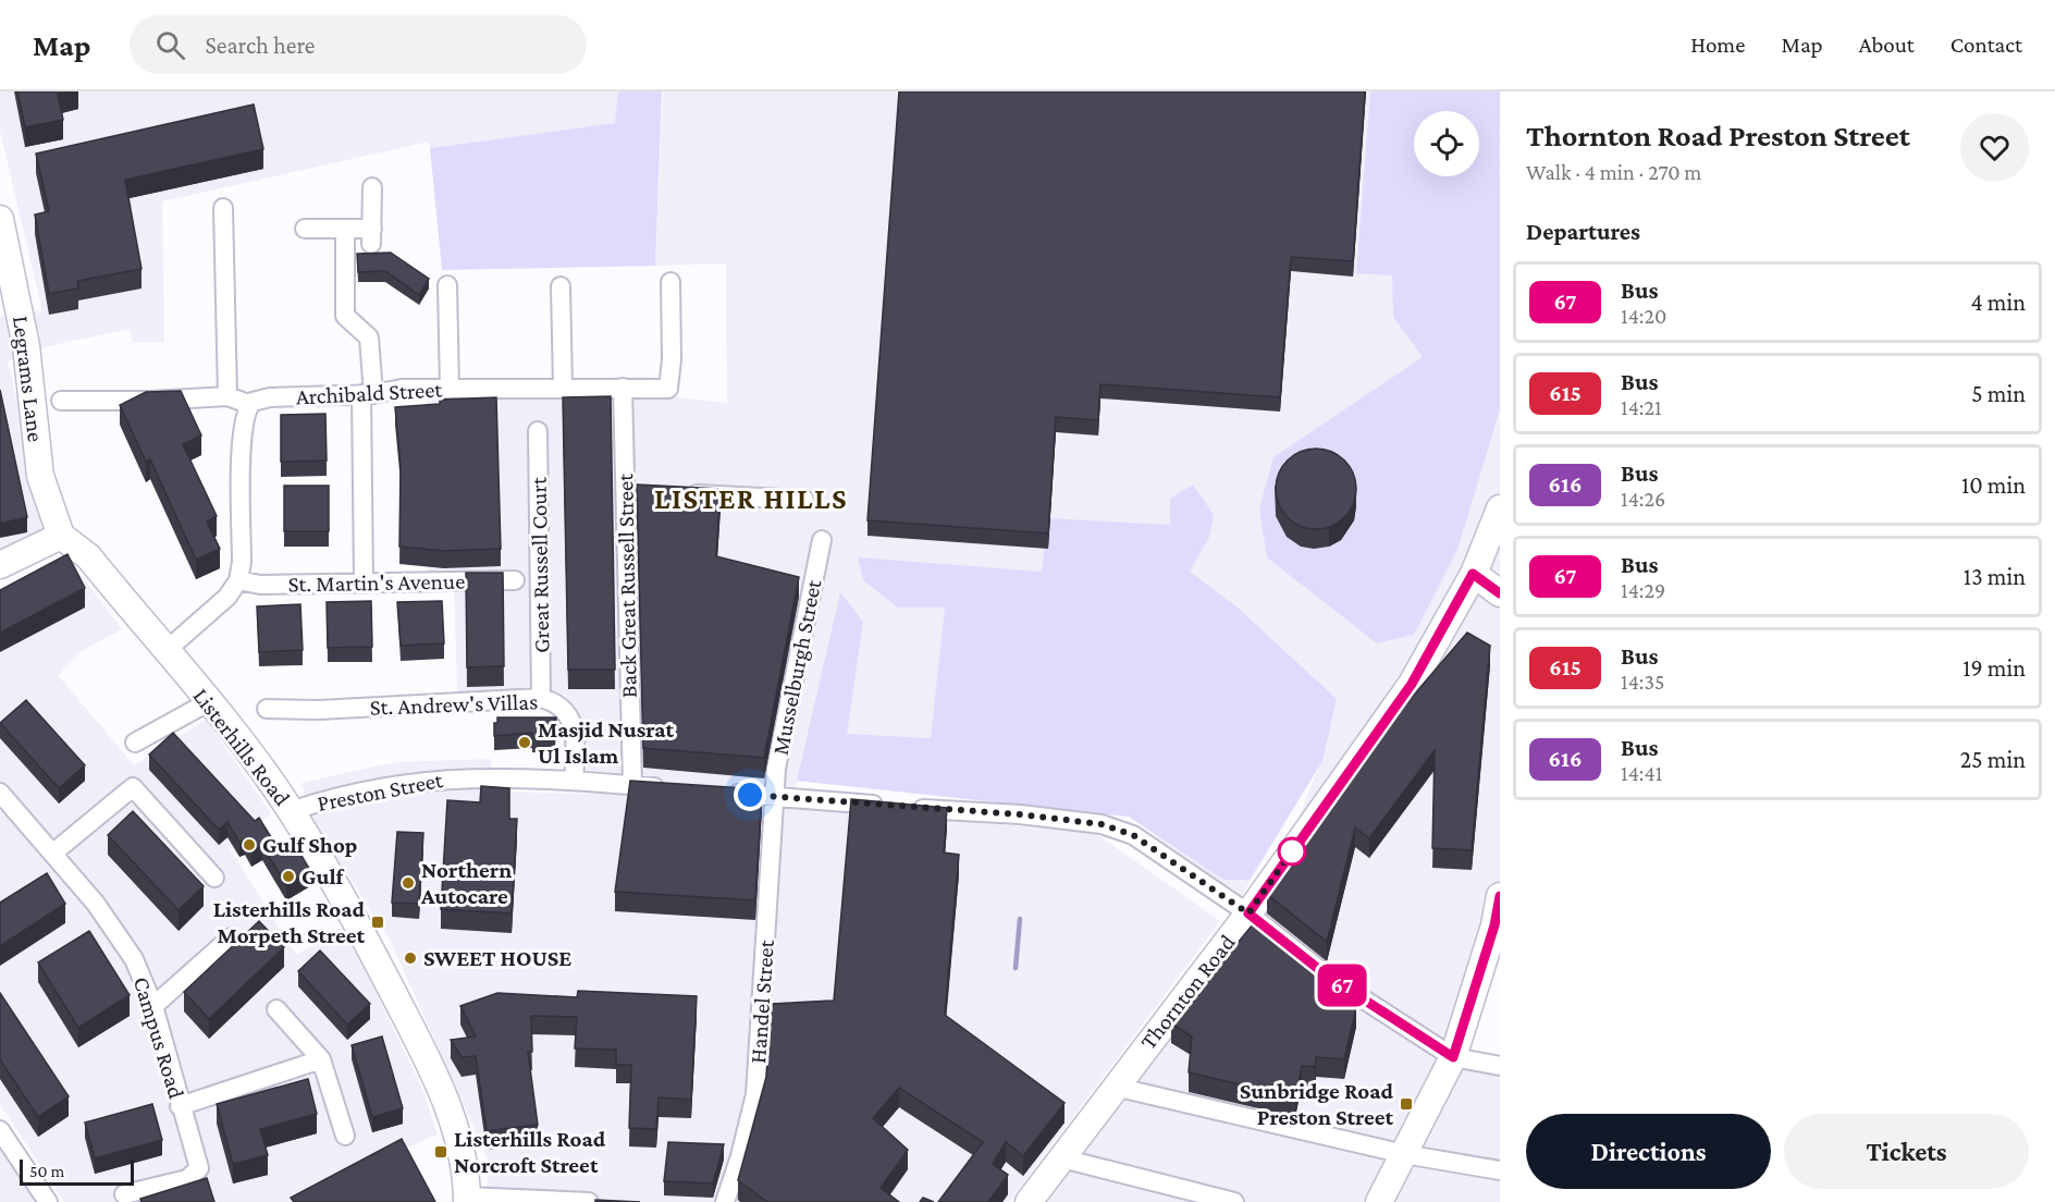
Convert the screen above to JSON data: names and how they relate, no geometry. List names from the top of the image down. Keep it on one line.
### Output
{"streets":{"street":["Legrams Lane","Archibald Street","Great Russell Court","St. Martin's Avenue","Back Great Russell Street","Musselburgh Street","St. Andrew's Villas","Listerhills Road","Preston Street","Thornton Road","Handel Street","Campus Road"]},"crossings":[["Legrams Lane","Listerhills Road"],["Archibald Street","Back Great Russell Street"],["Great Russell Court","St. Martin's Avenue"],["Great Russell Court","St. Andrew's Villas"],["Back Great Russell Street","Preston Street"],["Musselburgh Street","Handel Street"],["St. Andrew's Villas","Preston Street"],["Listerhills Road","Preston Street"]],"districts":["LISTER HILLS"],"places":{"other":["Masjid Nusrat Ul Islam","Gulf Shop","Gulf","Northern Autocare","SWEET HOUSE"],"transit":["Listerhills Road Morpeth Street","Sunbridge Road Preston Street","Listerhills Road Norcroft Street"]},"lines":["bus line 67"],"scale_bar":"50 m","page":{"header":"Map","search":"Search here","nav":["Home","Map","About","Contact"],"on_map":"67","heading":[["Thornton Road Preston Street","Walk · 4 min · 270 m"],"Departures"],"list":[{"mark":"67","name":"Bus","note":"14:20","value":"4 min"},{"mark":"615","name":"Bus","note":"14:21","value":"5 min"},{"mark":"616","name":"Bus","note":"14:26","value":"10 min"},{"mark":"67","name":"Bus","note":"14:29","value":"13 min"},{"mark":"615","name":"Bus","note":"14:35","value":"19 min"},{"mark":"616","name":"Bus","note":"14:41","value":"25 min"}],"buttons":["Directions","Tickets"],"scale":"50 m"}}
